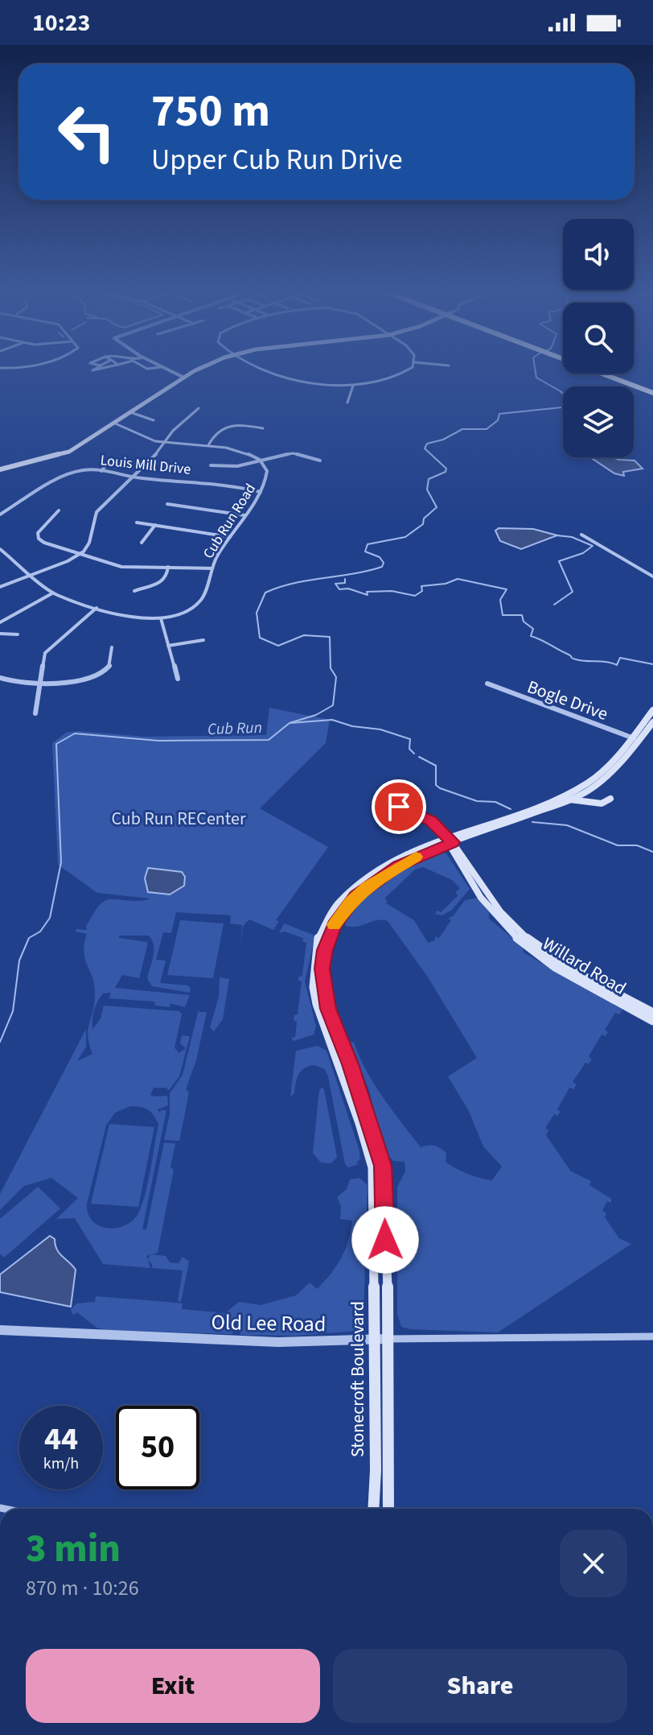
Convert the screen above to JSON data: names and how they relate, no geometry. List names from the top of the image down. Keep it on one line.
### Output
{"streets":{"main road":["Willard Road","Stonecroft Boulevard"],"street":["Louis Mill Drive","Cub Run Road","Bogle Drive","Old Lee Road"]},"crossings":[["Louis Mill Drive","Cub Run Road"],["Bogle Drive","Stonecroft Boulevard"],["Willard Road","Stonecroft Boulevard"],["Old Lee Road","Stonecroft Boulevard"]],"water":["Cub Run"],"parks":["Cub Run RECenter"],"page":{"status":"10:23","turn":["750 m","Upper Cub Run Drive"],"speed":"44 km/h","limit":"50","heading":["3 min","870 m · 10:26"],"buttons":["Exit","Share"]}}
